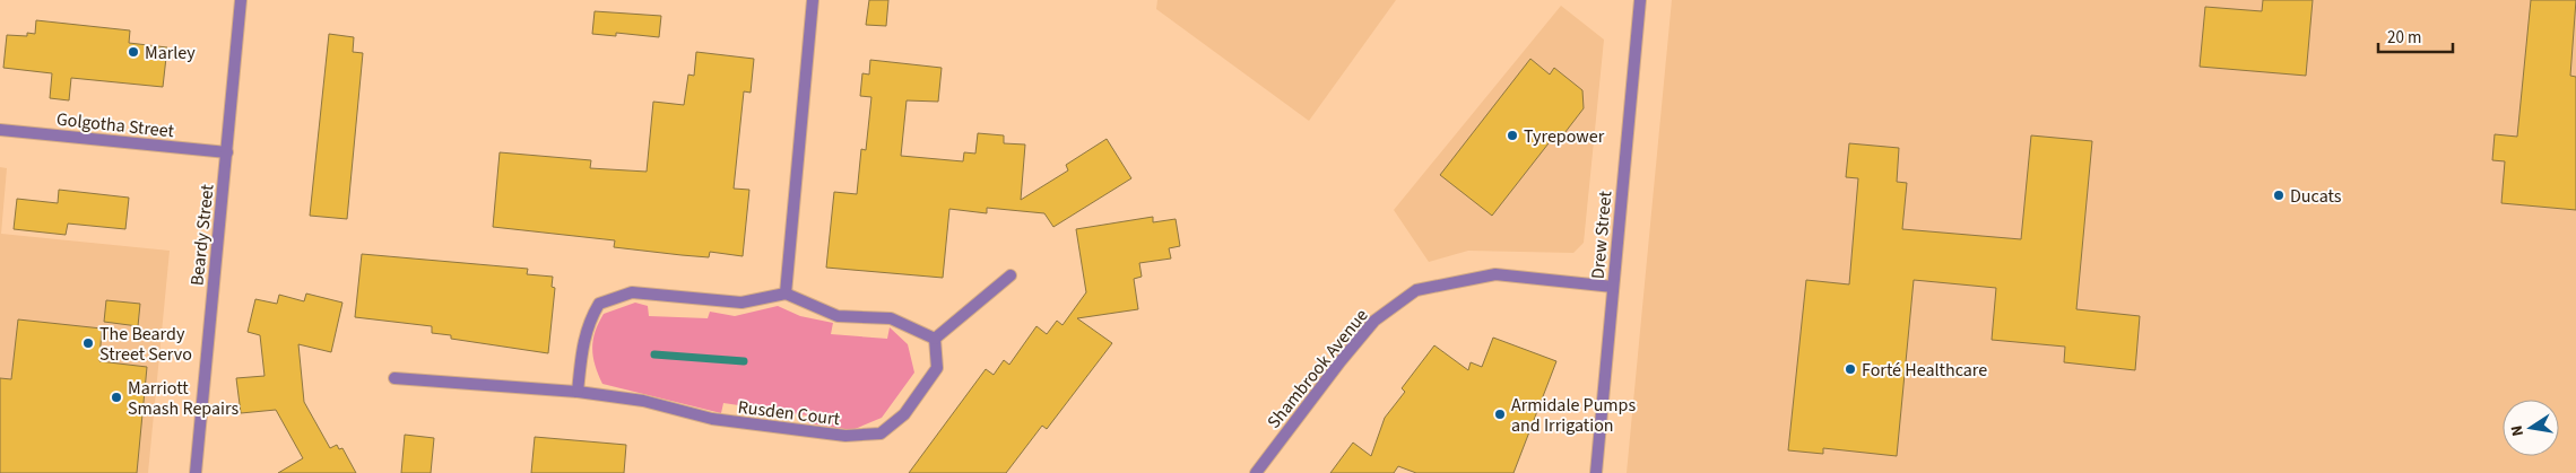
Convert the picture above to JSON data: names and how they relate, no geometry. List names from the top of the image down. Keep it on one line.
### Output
{"streets":{"street":["Golgotha Street","Beardy Street","Drew Street","Shambrook Avenue","Rusden Court"]},"crossings":[["Golgotha Street","Beardy Street"],["Drew Street","Shambrook Avenue"]],"places":["Marley","Tyrepower","Ducats","The Beardy Street Servo","Forté Healthcare","Marriott Smash Repairs","Armidale Pumps and Irrigation"],"scale_bar":"20 m","north":"left"}
